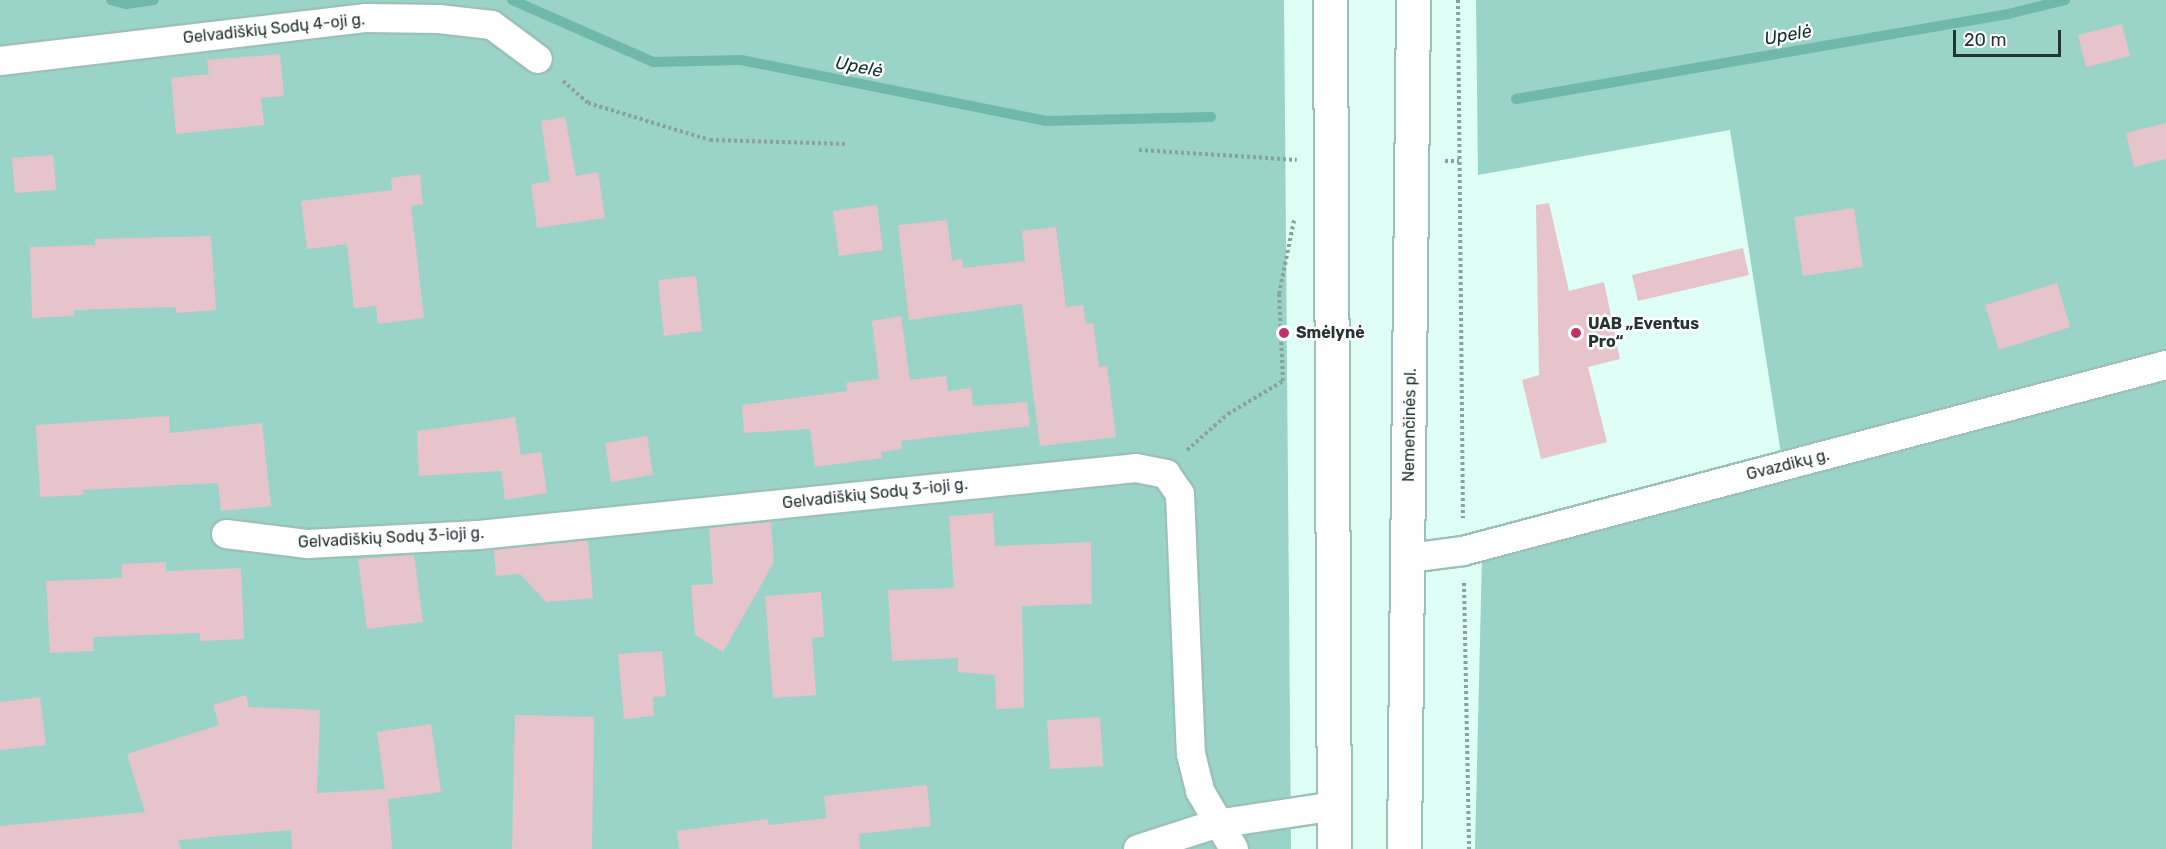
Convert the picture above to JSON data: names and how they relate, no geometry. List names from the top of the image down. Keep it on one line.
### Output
{"streets":{"main road":["Nemenčinės pl."],"street":["Gelvadiškių Sodų 4-oji g.","Gvazdikų g.","Gelvadiškių Sodų 3-ioji g."]},"crossings":[["Nemenčinės pl.","Gvazdikų g."]],"water":["Upelė"],"places":["Smėlynė","UAB „Eventus Pro“"],"scale_bar":"20 m"}
